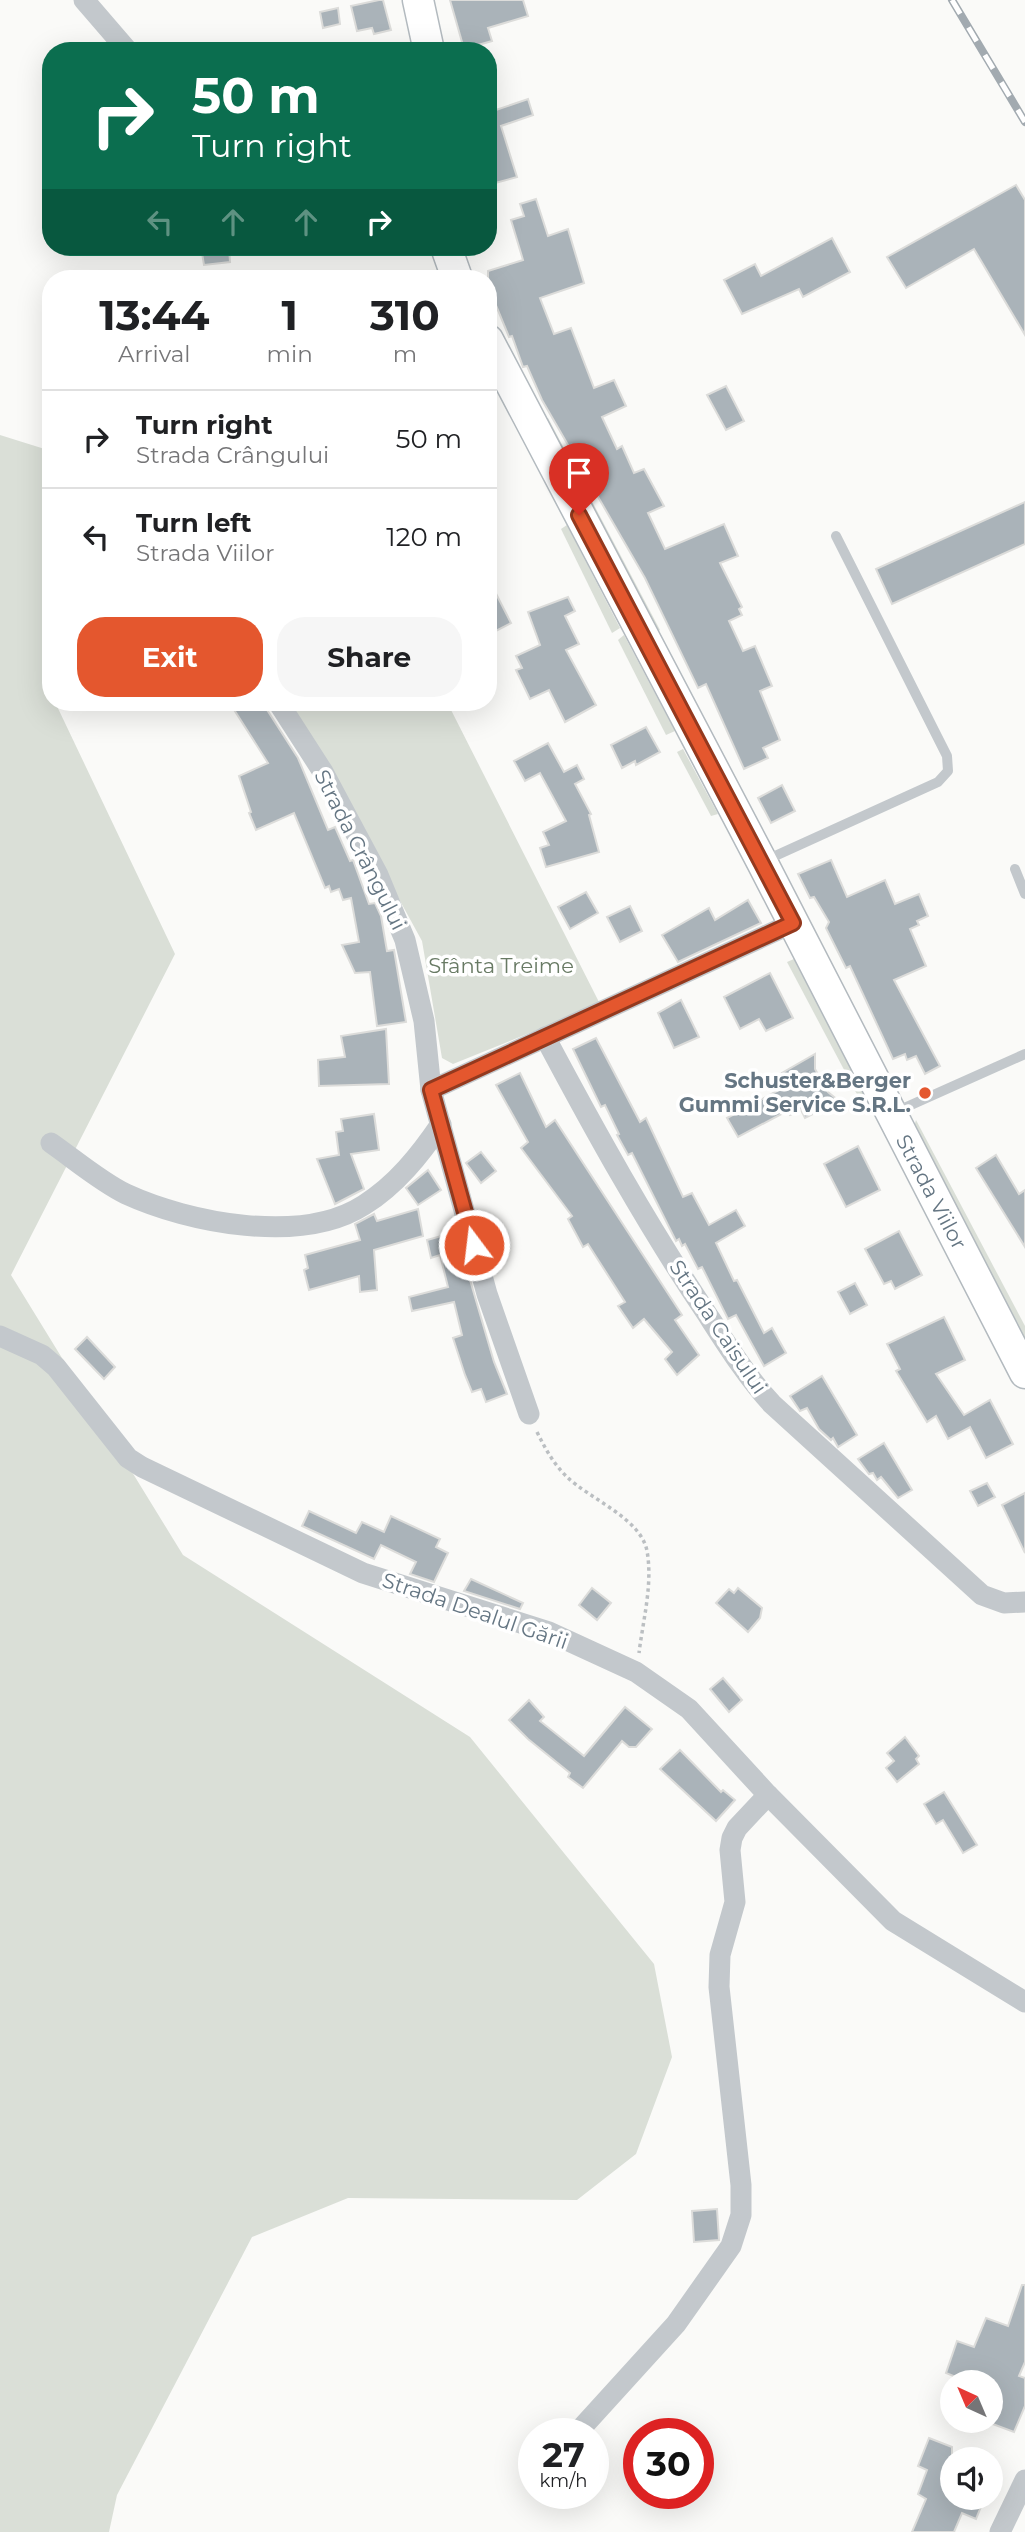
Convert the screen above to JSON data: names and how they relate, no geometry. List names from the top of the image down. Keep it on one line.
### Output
{"streets":{"street":["Strada Crângului","Strada Viilor","Strada Caisului","Strada Dealul Gării"]},"parks":["Sfânta Treime"],"places":["Schuster&Berger Gummi Service S.R.L."],"north":"top left","page":{"turn":["50 m","Turn right"],"eta":["13:44","Arrival","1","min","310","m"],"list":[{"name":"Turn right","note":"Strada Crângului","value":"50 m"},{"name":"Turn left","note":"Strada Viilor","value":"120 m"}],"buttons":["Exit","Share"],"speed":"27 km/h","limit":"30"}}
